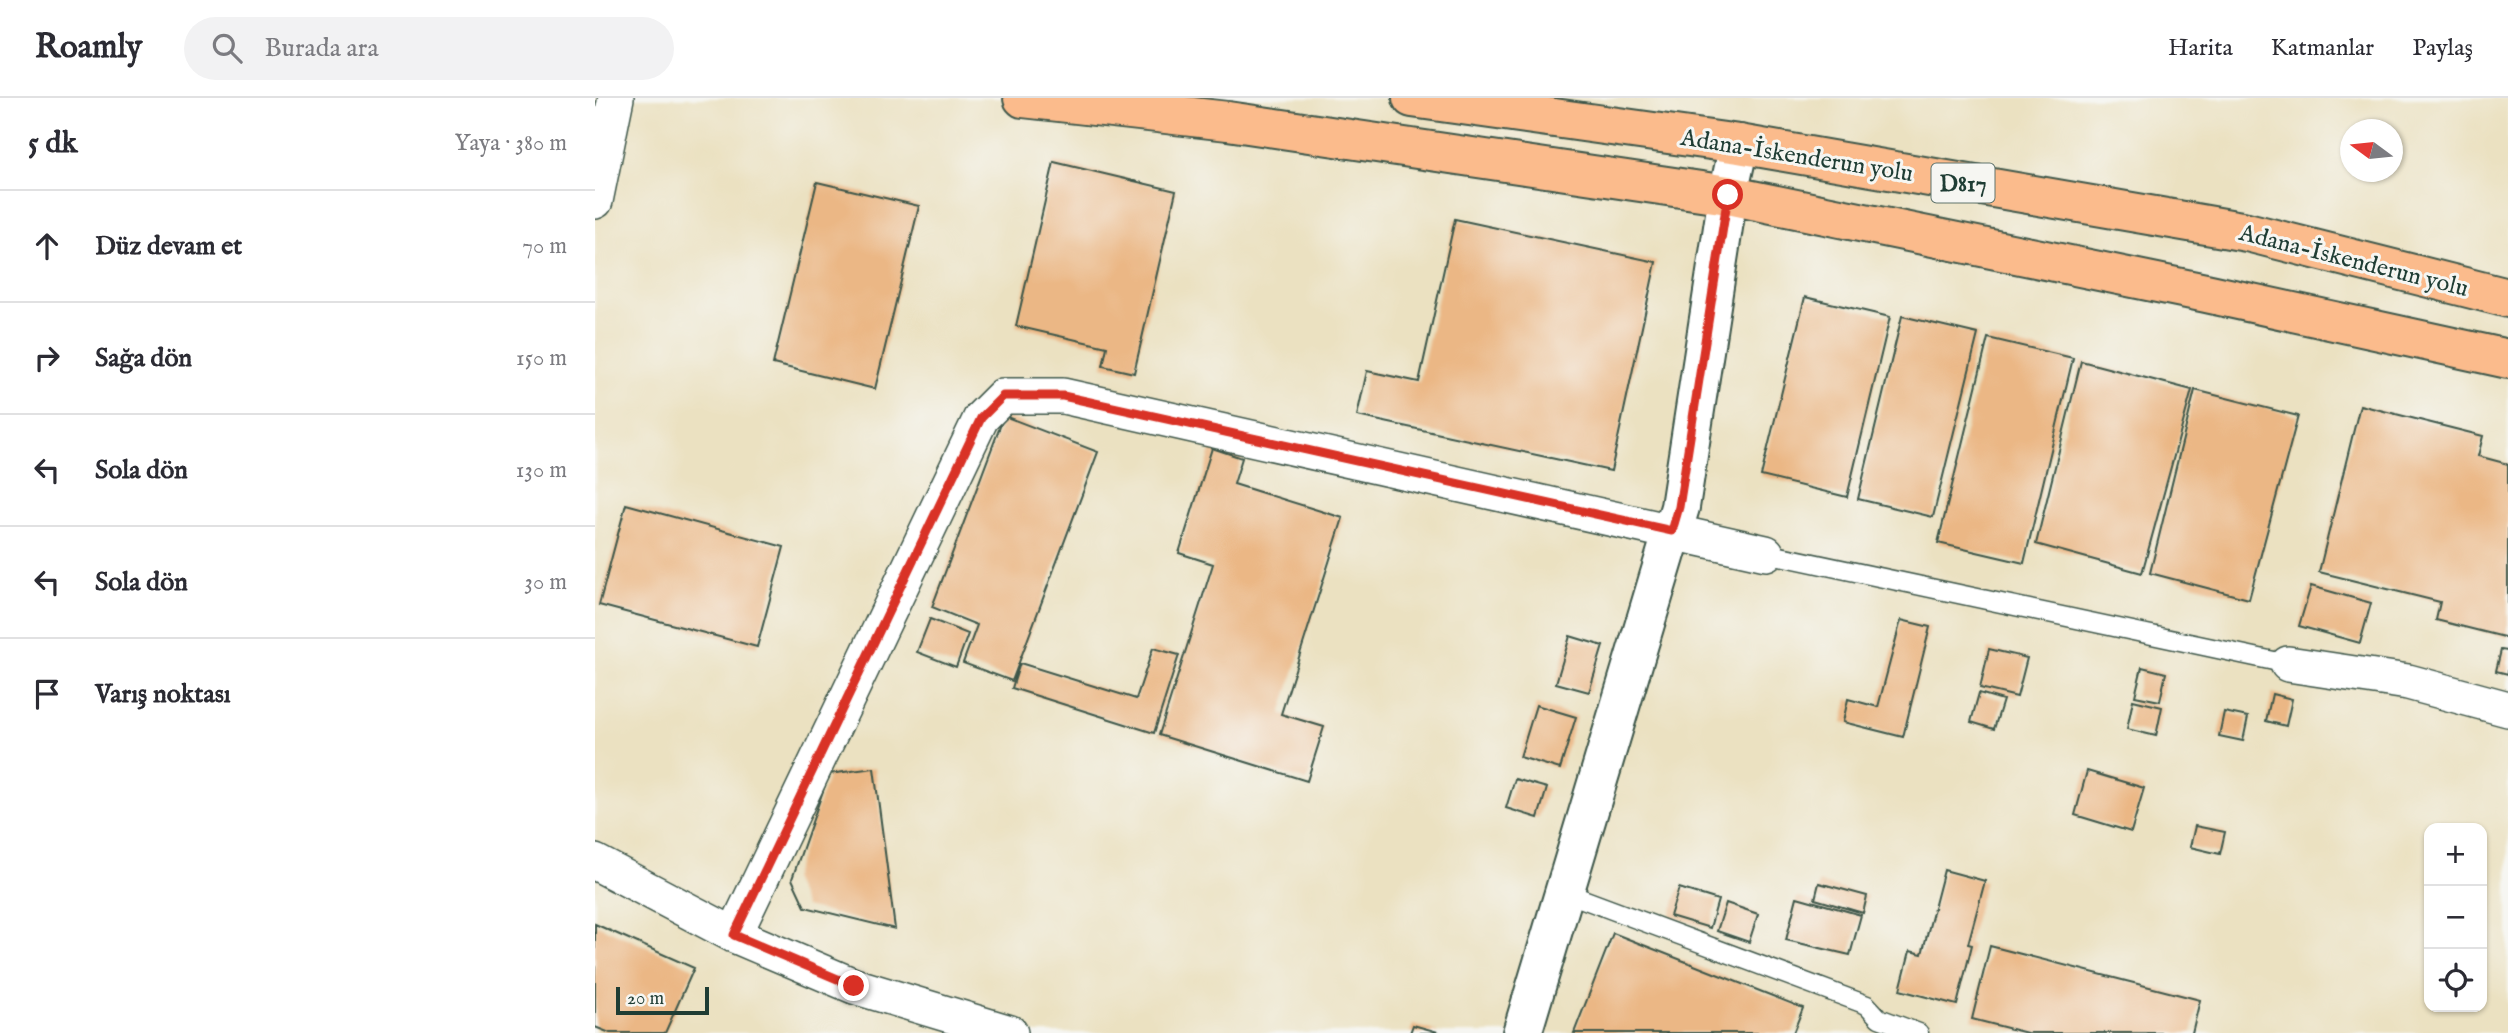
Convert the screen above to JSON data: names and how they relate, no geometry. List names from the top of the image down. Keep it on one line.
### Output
{"streets":{"highway":["Adana-İskenderun yolu","D817"]},"scale_bar":"20 m","north":"left","page":{"header":"Roamly","search":"Burada ara","nav":["Harita","Katmanlar","Paylaş"],"heading":["5 dk","Yaya · 380 m"],"list":[["Düz devam et","70 m"],["Sağa dön","150 m"],["Sola dön","130 m"],["Sola dön","30 m"],"Varış noktası"],"map_buttons":["+","−"],"scale":"20 m"}}
